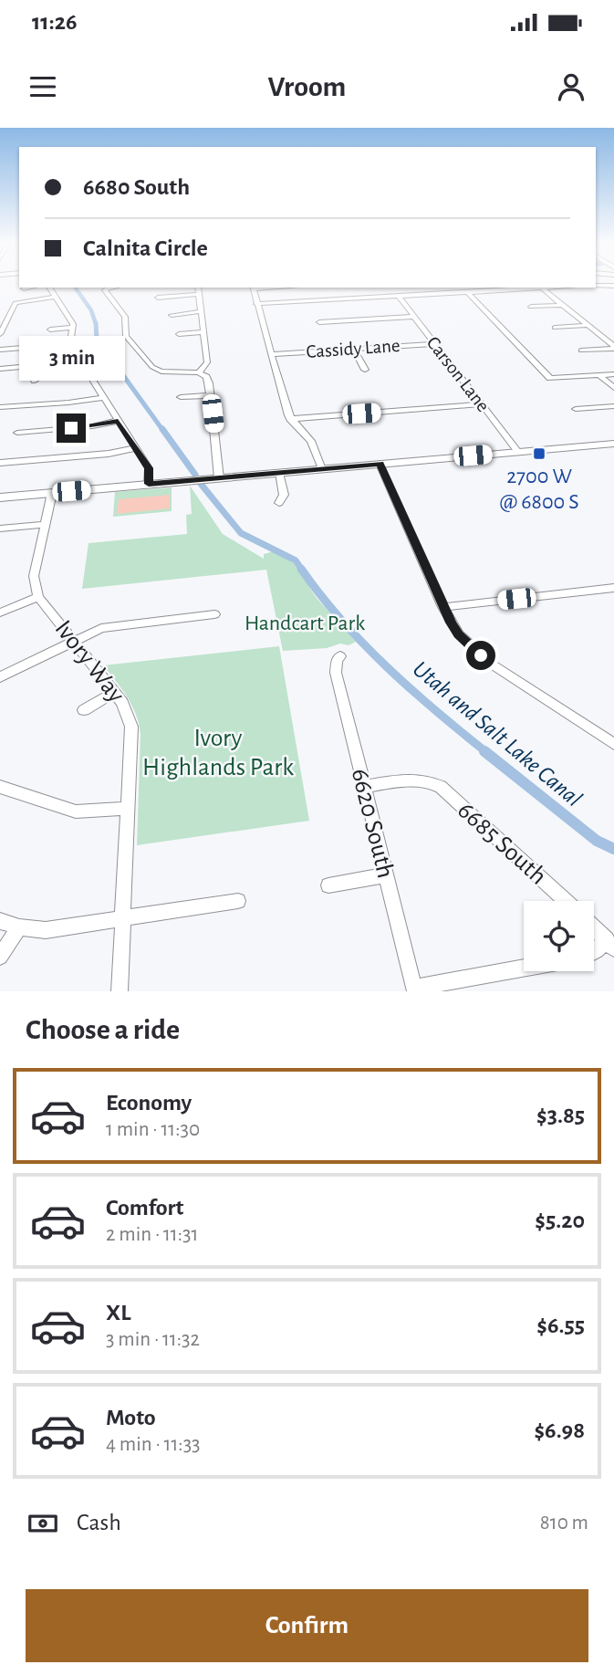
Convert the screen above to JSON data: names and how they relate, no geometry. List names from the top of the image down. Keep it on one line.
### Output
{"streets":{"street":["Cassidy Lane","Carson Lane","Ivory Way","6620 South","6685 South"]},"crossings":[["Cassidy Lane","Carson Lane"],["6620 South","6685 South"]],"water":["Utah and Salt Lake Canal"],"parks":["Handcart Park","Ivory Highlands Park"],"places":{"transit":["2700 W @ 6800 S"]},"page":{"status":"11:26","header":"Vroom","banner":["6680 South","Calnita Circle"],"bubble":"3 min","heading":"Choose a ride","list":[{"name":"Economy","note":"1 min · 11:30","value":"$3.85"},{"name":"Comfort","note":"2 min · 11:31","value":"$5.20"},{"name":"XL","note":"3 min · 11:32","value":"$6.55"},{"name":"Moto","note":"4 min · 11:33","value":"$6.98"}],"pay":["Cash","810 m"],"buttons":"Confirm"}}
